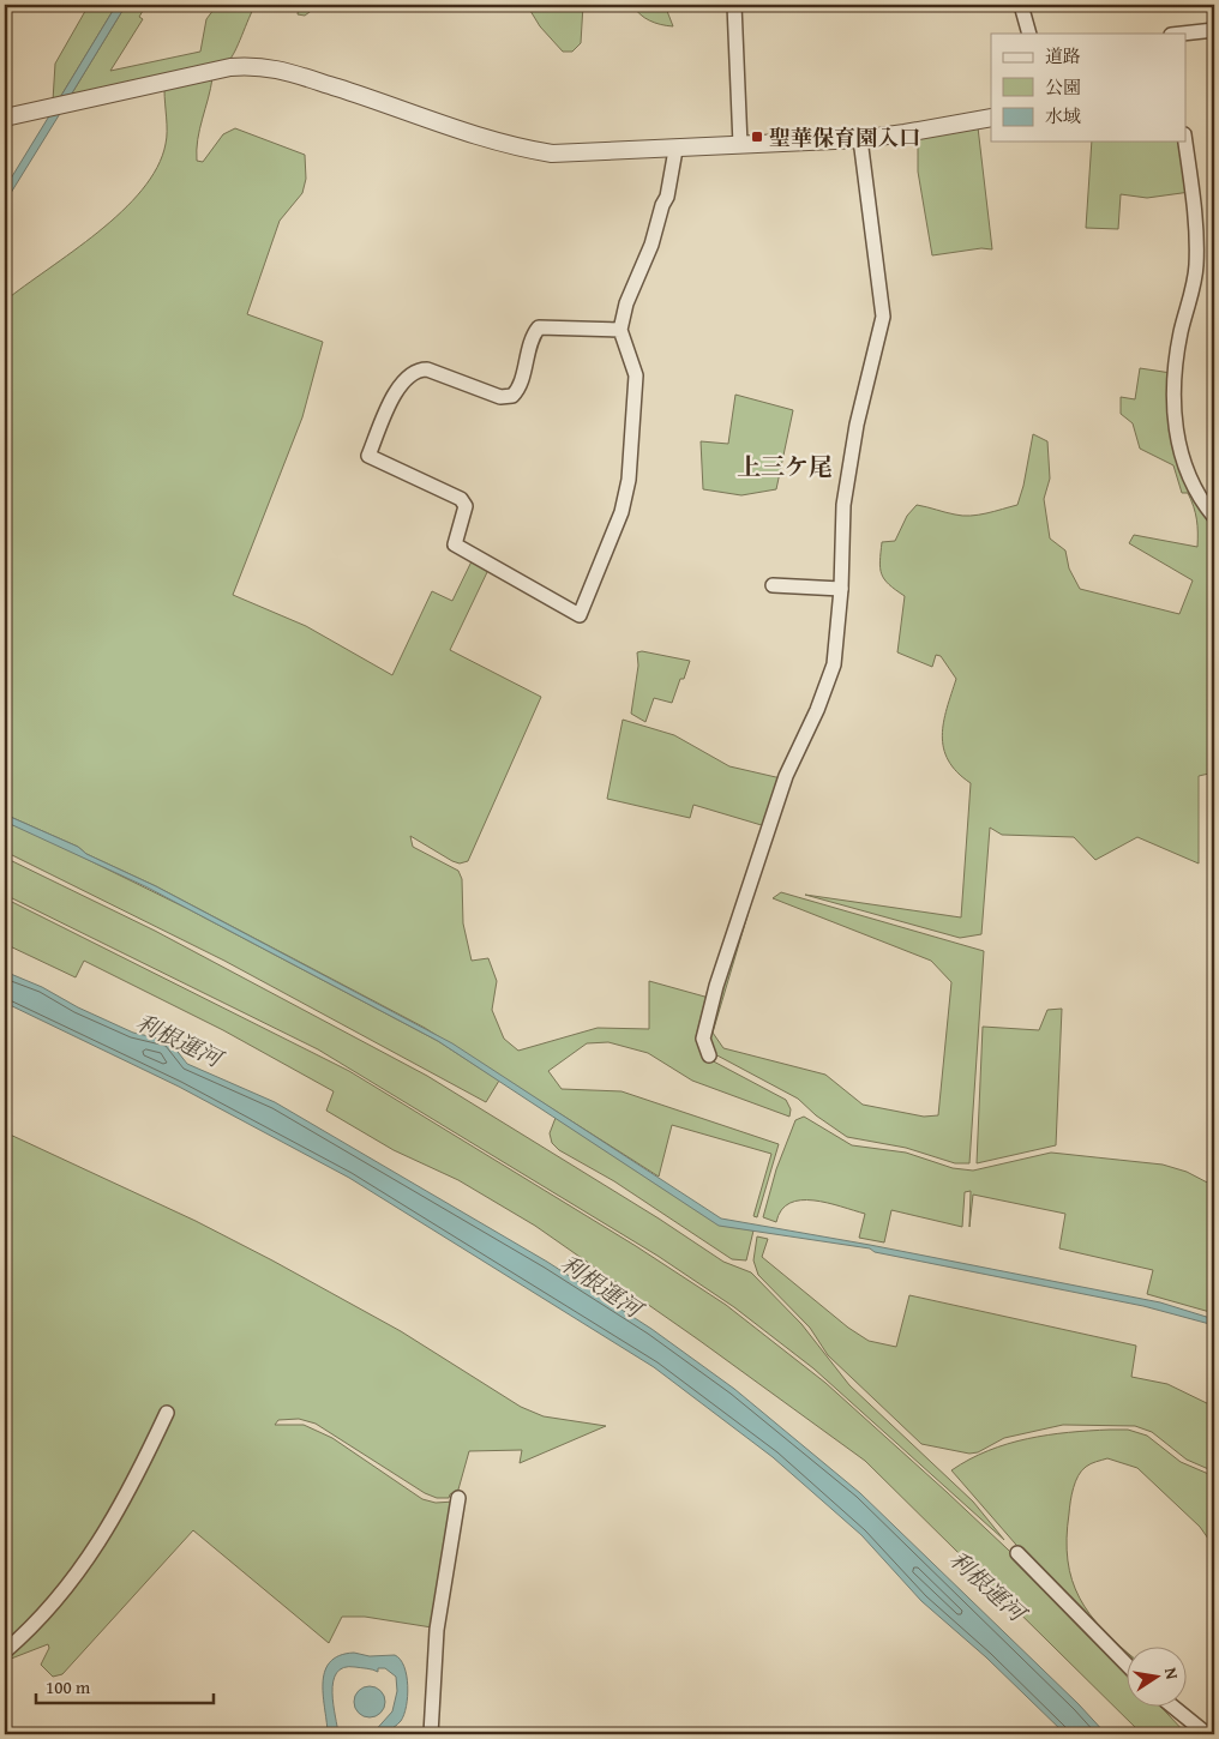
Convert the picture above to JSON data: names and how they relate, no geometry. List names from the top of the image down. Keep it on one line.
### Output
{"districts":["上三ケ尾"],"water":["利根運河"],"places":{"transit":["聖華保育園入口"]},"legend":["道路","公園","水域"],"scale_bar":"100 m","north":"right"}
